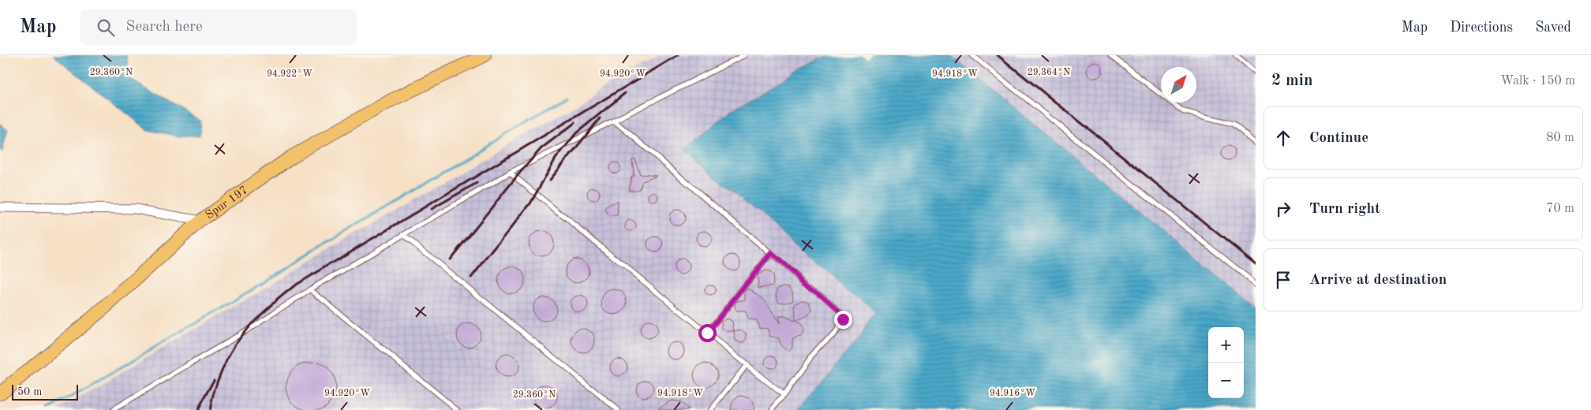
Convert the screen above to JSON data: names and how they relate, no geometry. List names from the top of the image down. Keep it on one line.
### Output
{"streets":{"main road":["Spur 197"]},"scale_bar":"50 m","north":"top right","page":{"header":"Map","search":"Search here","nav":["Map","Directions","Saved"],"heading":["2 min","Walk · 150 m"],"list":[["Continue","80 m"],["Turn right","70 m"],"Arrive at destination"],"map_buttons":["+","−"],"scale":"50 m"},"coordinates":["29.364°N","29.360°N","94.922°W","94.920°W","94.918°W","94.916°W"]}
